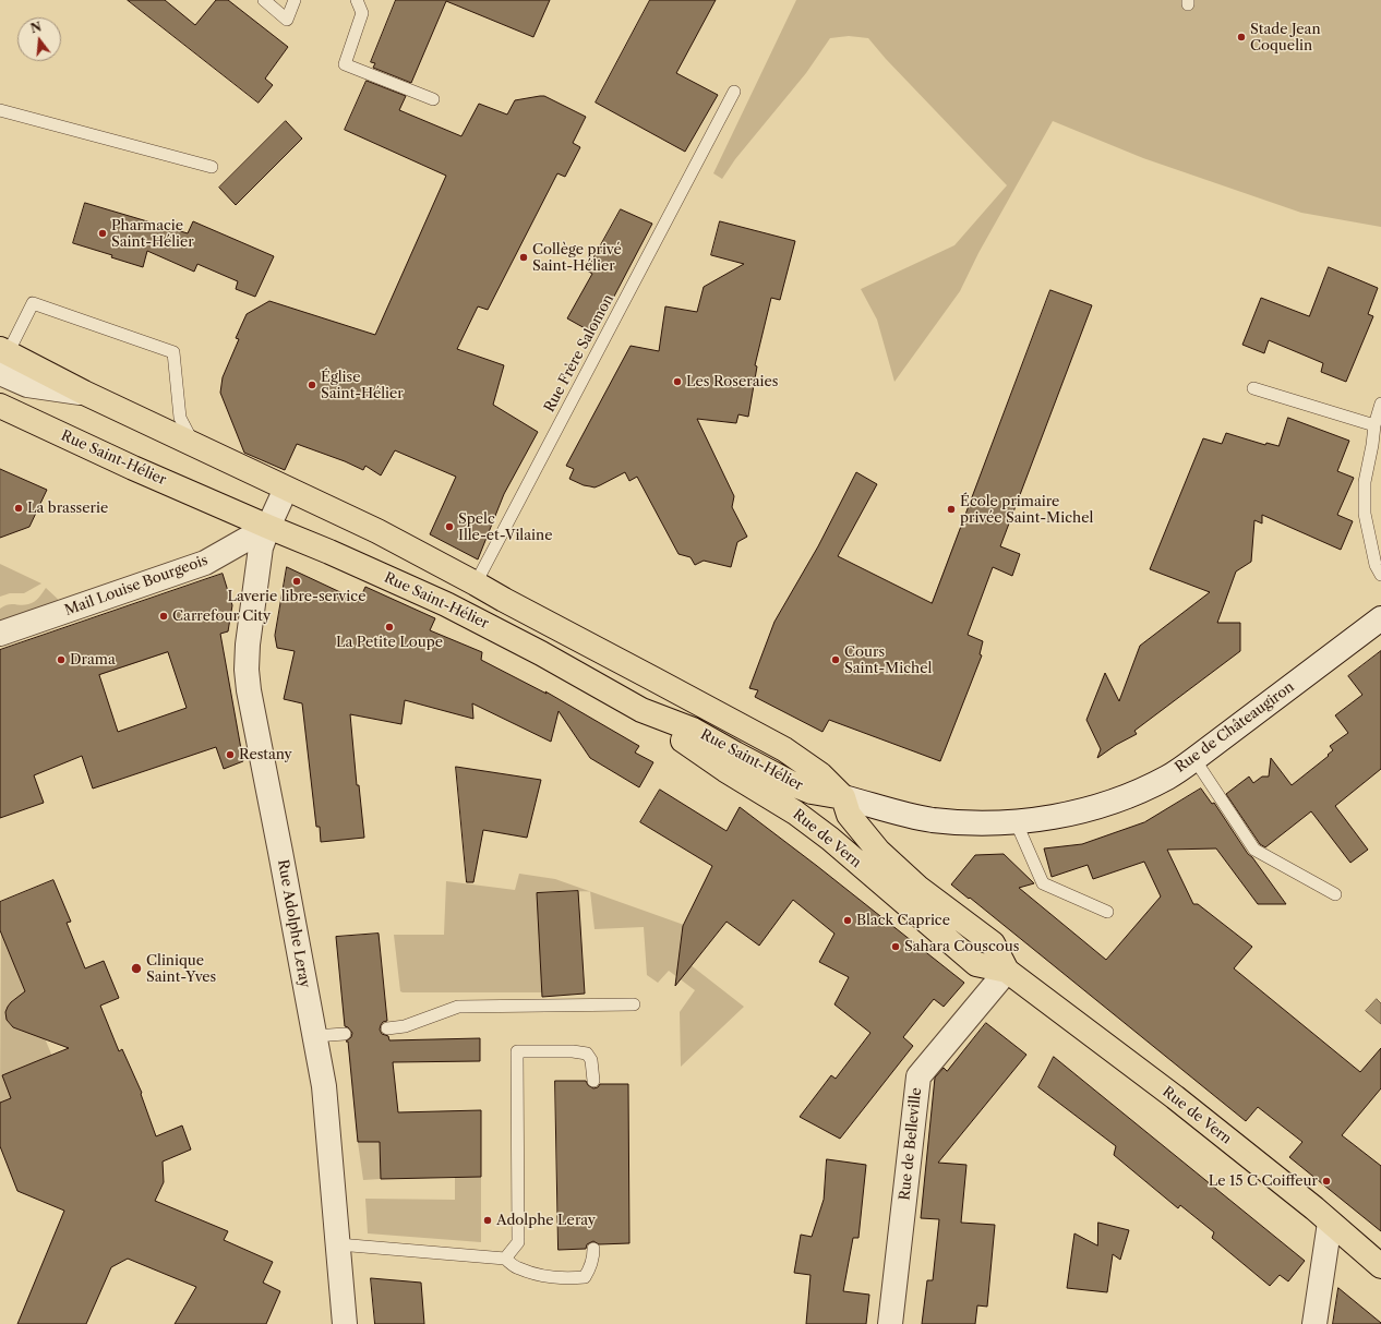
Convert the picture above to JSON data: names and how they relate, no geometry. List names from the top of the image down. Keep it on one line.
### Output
{"streets":{"main road":["Rue Saint-Hélier","Rue de Vern"],"street":["Mail Louise Bourgeois","Rue de Châteaugiron","Rue Adolphe Leray","Rue de Belleville"],"lane":["Rue Frère Salomon"]},"crossings":[["Rue Frère Salomon","Rue Saint-Hélier"],["Rue Saint-Hélier","Mail Louise Bourgeois"],["Rue Saint-Hélier","Rue de Châteaugiron"],["Rue Saint-Hélier","Rue de Vern"],["Rue Saint-Hélier","Rue Adolphe Leray"],["Mail Louise Bourgeois","Rue Adolphe Leray"],["Rue de Châteaugiron","Rue de Vern"],["Rue de Vern","Rue de Belleville"]],"places":["Stade Jean Coquelin","Pharmacie Saint-Hélier","Collège privé Saint-Hélier","Les Roseraies","Église Saint-Hélier","La brasserie","École primaire privée Saint-Michel","Spelc Ille-et-Vilaine","Laverie libre-service","Carrefour City","La Petite Loupe","Drama","Cours Saint-Michel","Restany","Black Caprice","Sahara Couscous","Clinique Saint-Yves","Le 15 C Coiffeur","Adolphe Leray"],"north":"top"}
